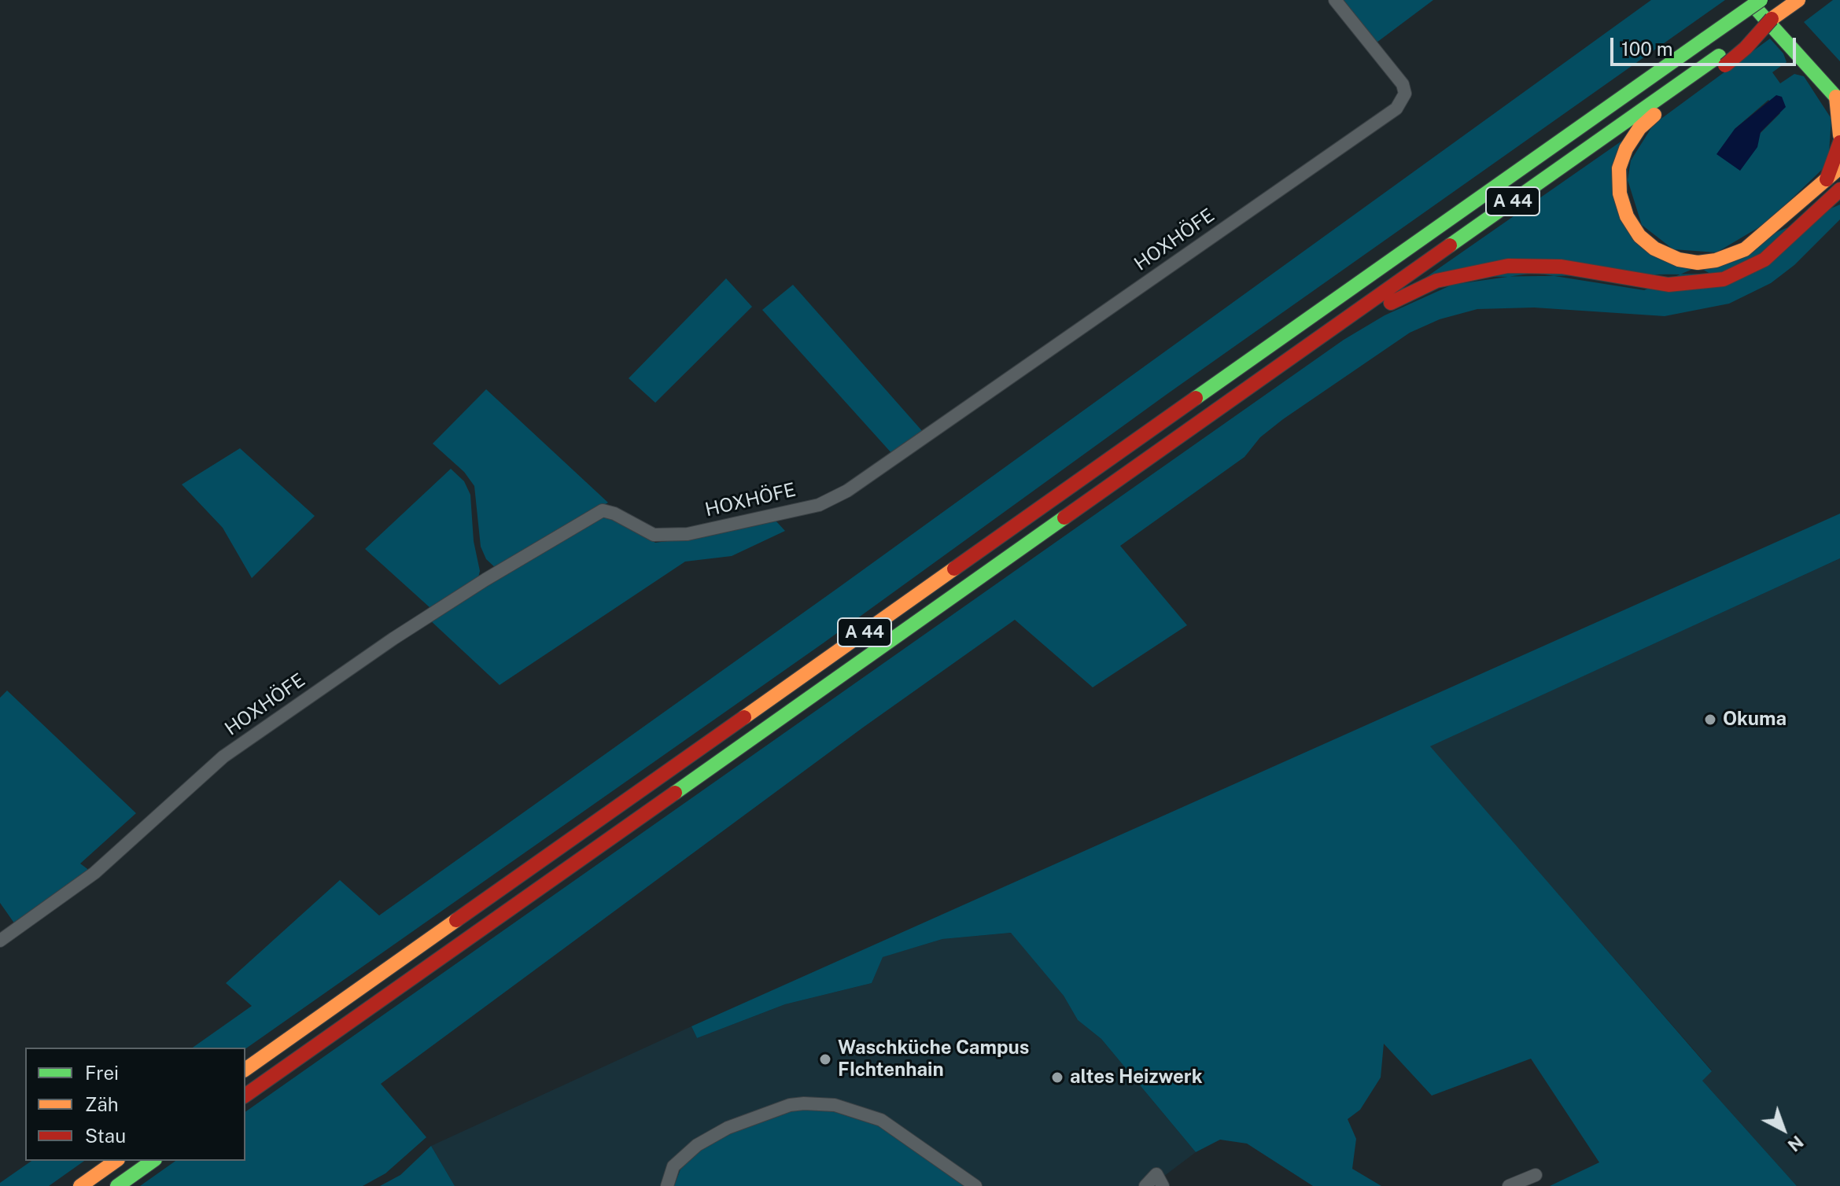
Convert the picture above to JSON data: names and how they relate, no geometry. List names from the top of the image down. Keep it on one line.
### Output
{"streets":{"main road":["A 44"],"street":["HOXHÖFE"]},"places":["Okuma","Waschküche Campus FIchtenhain","altes Heizwerk"],"legend":["Frei","Zäh","Stau"],"scale_bar":"100 m","north":"bottom right"}
